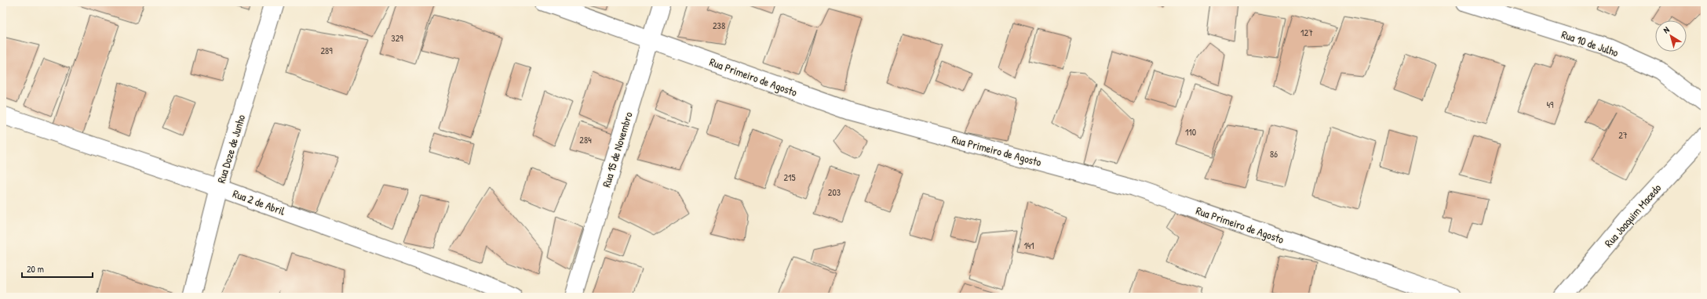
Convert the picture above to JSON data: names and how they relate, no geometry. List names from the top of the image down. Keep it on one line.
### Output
{"streets":{"street":["Rua 10 de Julho","Rua Primeiro de Agosto","Rua Doze de Junho","Rua 15 de Novembro","Rua 2 de Abril","Rua Joaquim Macedo"]},"crossings":[["Rua Primeiro de Agosto","Rua 15 de Novembro"],["Rua Doze de Junho","Rua 2 de Abril"]],"house_numbers":["238","127","329","289","49","110","27","284","86","215","203","141"],"scale_bar":"20 m","north":"top left"}
